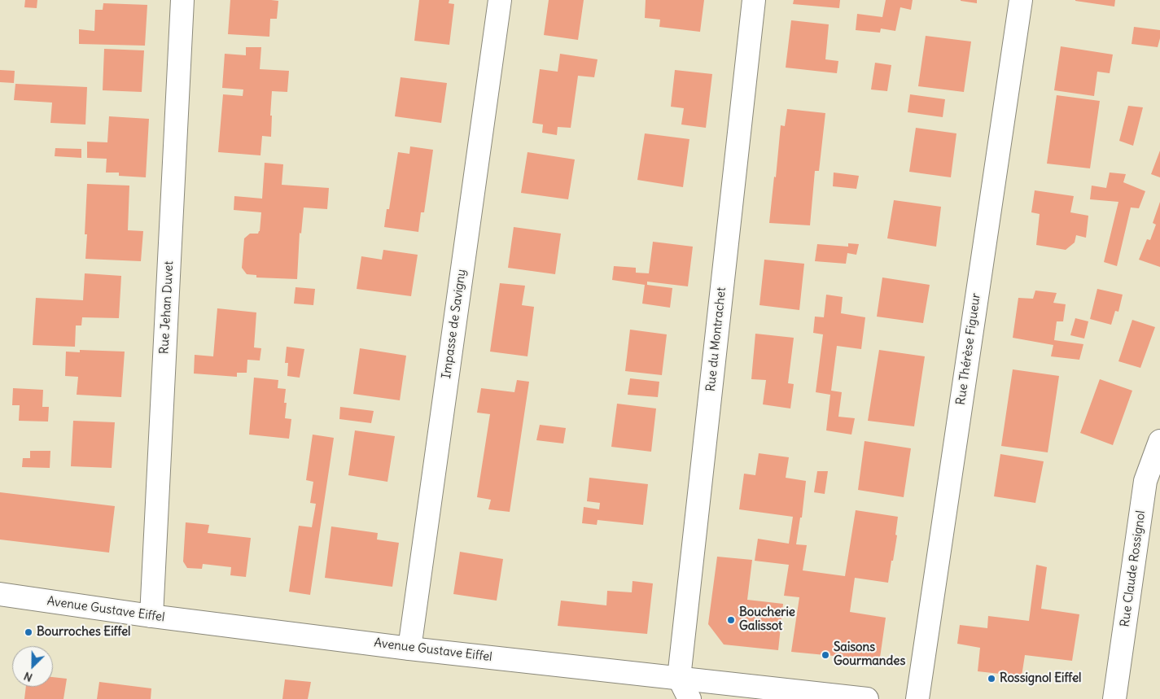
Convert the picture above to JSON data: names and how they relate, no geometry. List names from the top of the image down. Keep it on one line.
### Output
{"streets":{"street":["Rue Jehan Duvet","Impasse de Savigny","Rue du Montrachet","Rue Thérèse Figueur","Rue Claude Rossignol","Avenue Gustave Eiffel"]},"crossings":[["Rue Jehan Duvet","Avenue Gustave Eiffel"],["Impasse de Savigny","Avenue Gustave Eiffel"],["Rue du Montrachet","Avenue Gustave Eiffel"]],"places":["Boucherie Galissot","Bourroches Eiffel","Saisons Gourmandes","Rossignol Eiffel"],"north":"bottom left"}
